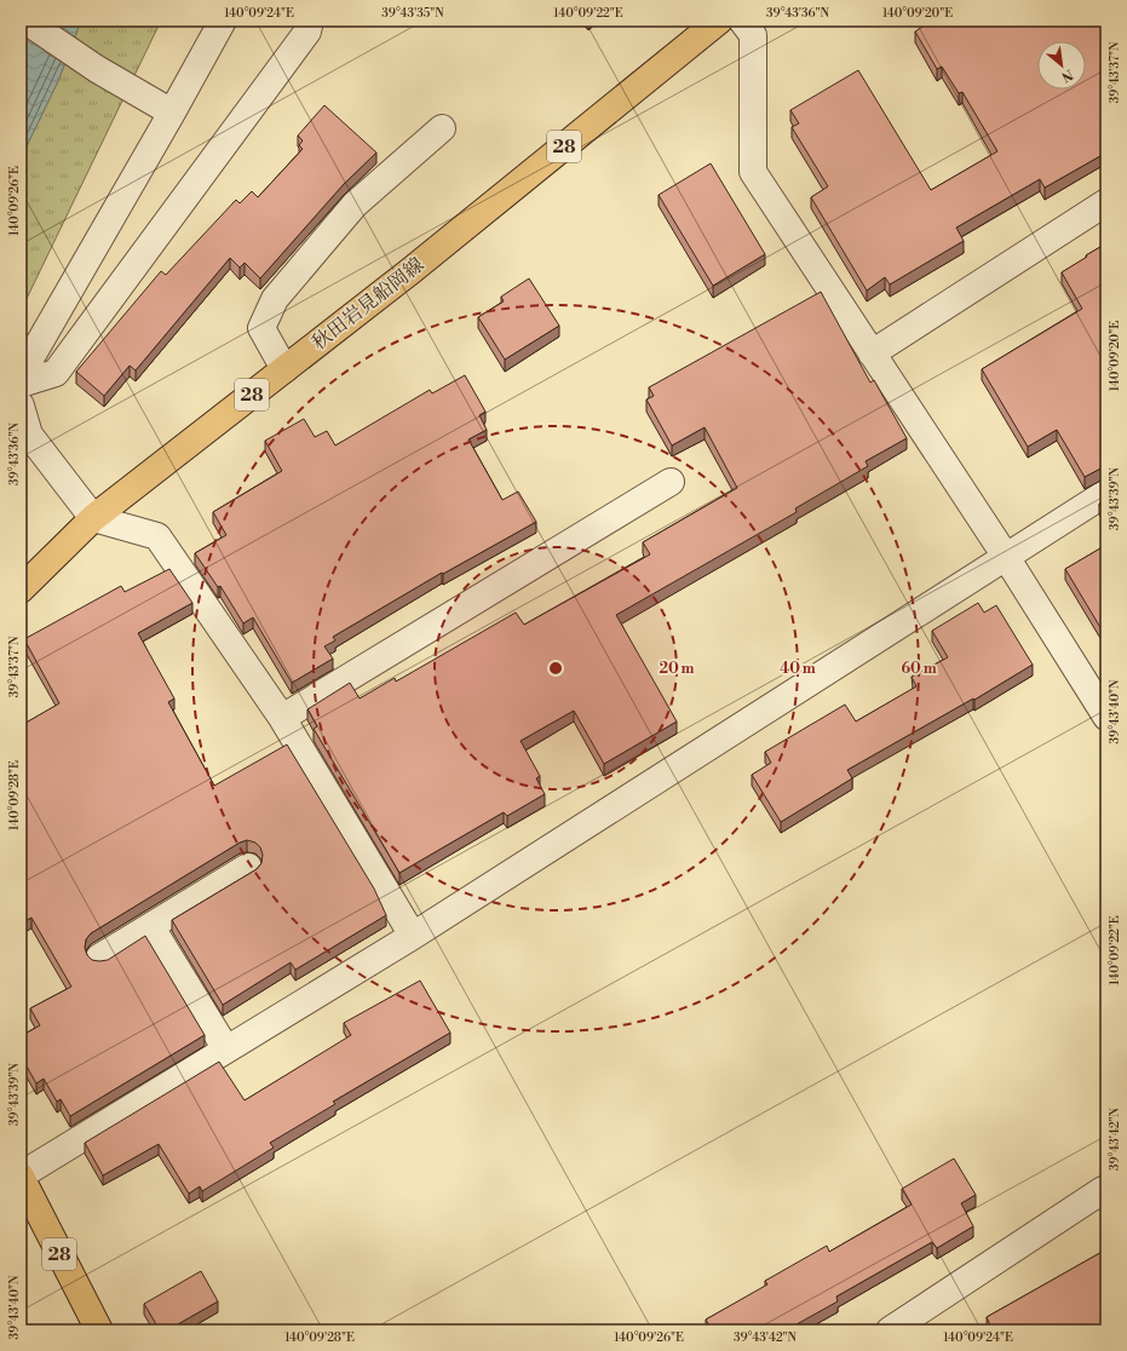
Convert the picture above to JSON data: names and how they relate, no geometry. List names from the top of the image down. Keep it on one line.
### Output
{"streets":{"main road":["28","秋田岩見船岡線"]},"north":"bottom right","coordinates":["140°09'24\"E","39°43'35\"N","140°09'22\"E","39°43'36\"N","140°09'20\"E","39°43'37\"N","140°09'26\"E","39°43'39\"N","39°43'40\"N","140°09'28\"E","39°43'42\"N"],"rings":["20 m","40 m","60 m"]}
